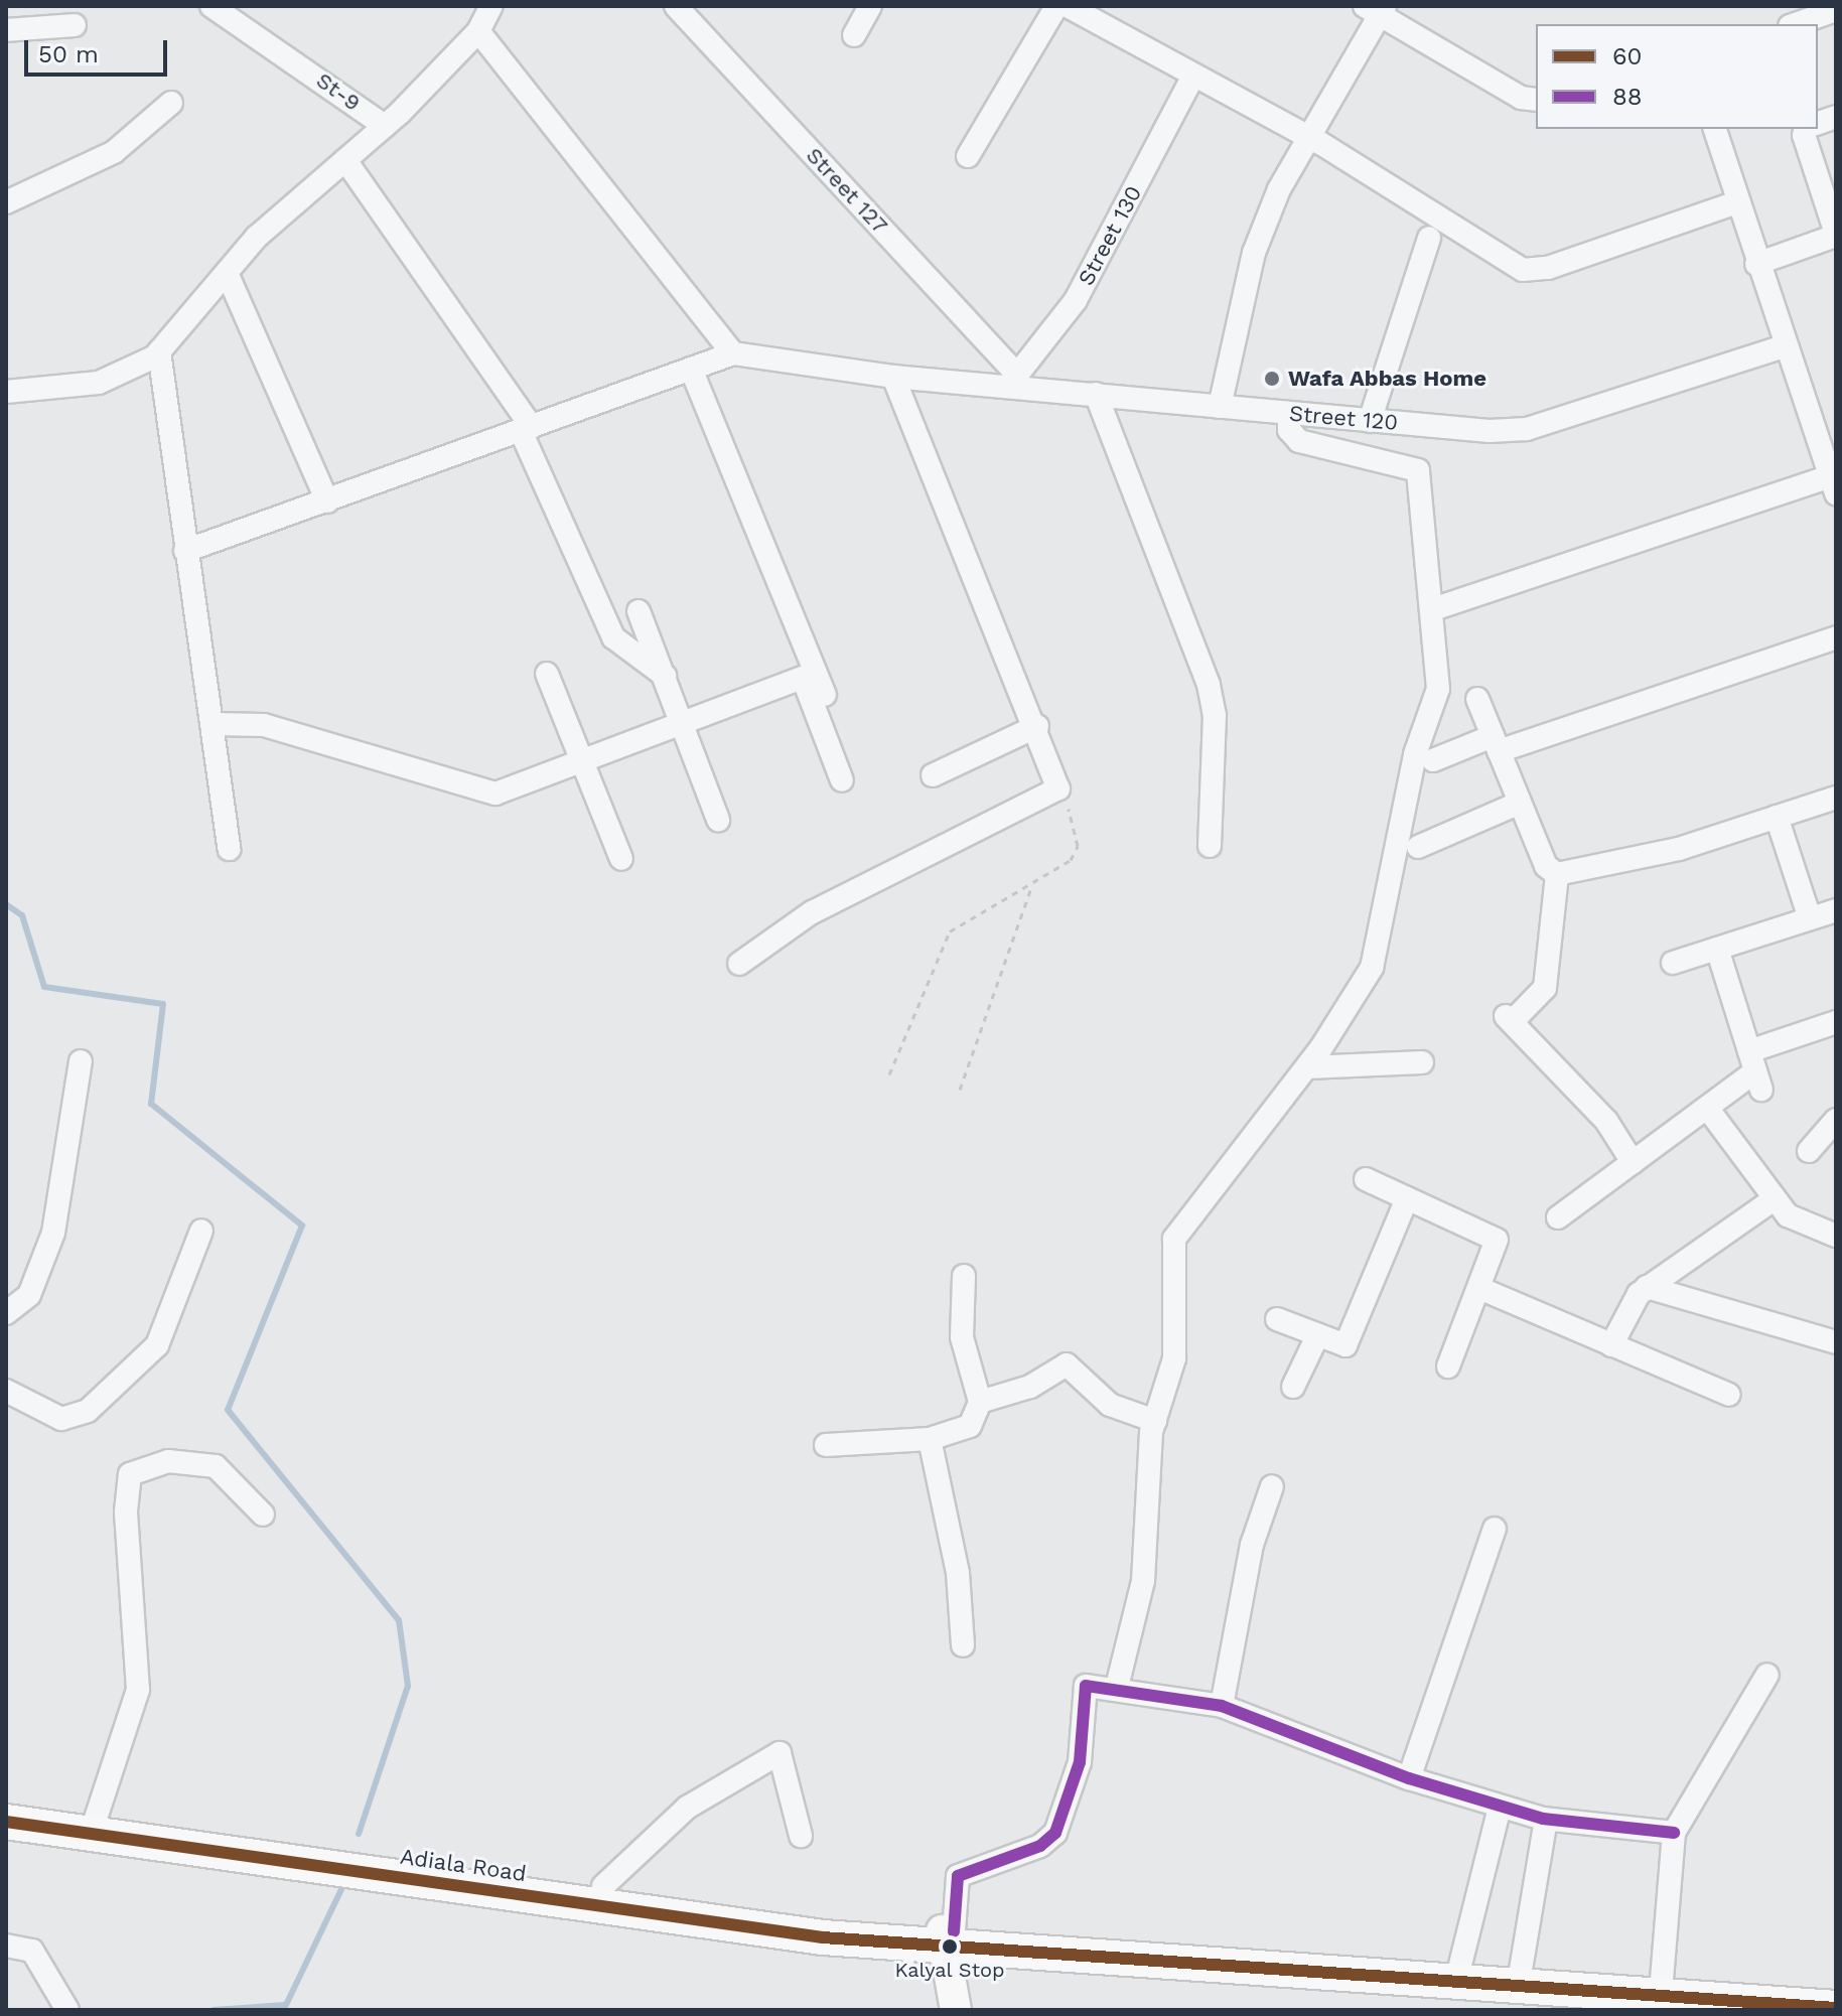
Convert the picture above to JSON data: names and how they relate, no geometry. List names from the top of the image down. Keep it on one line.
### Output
{"streets":{"main road":["Adiala Road"],"street":["St-9","Street 127","Street 130","Street 120"]},"crossings":[["Street 127","Street 130"],["Street 127","Street 120"],["Street 130","Street 120"]],"places":["Wafa Abbas Home","Kalyal Stop"],"lines":["transit line 88","transit line 60"],"legend":["60","88"],"scale_bar":"50 m"}
